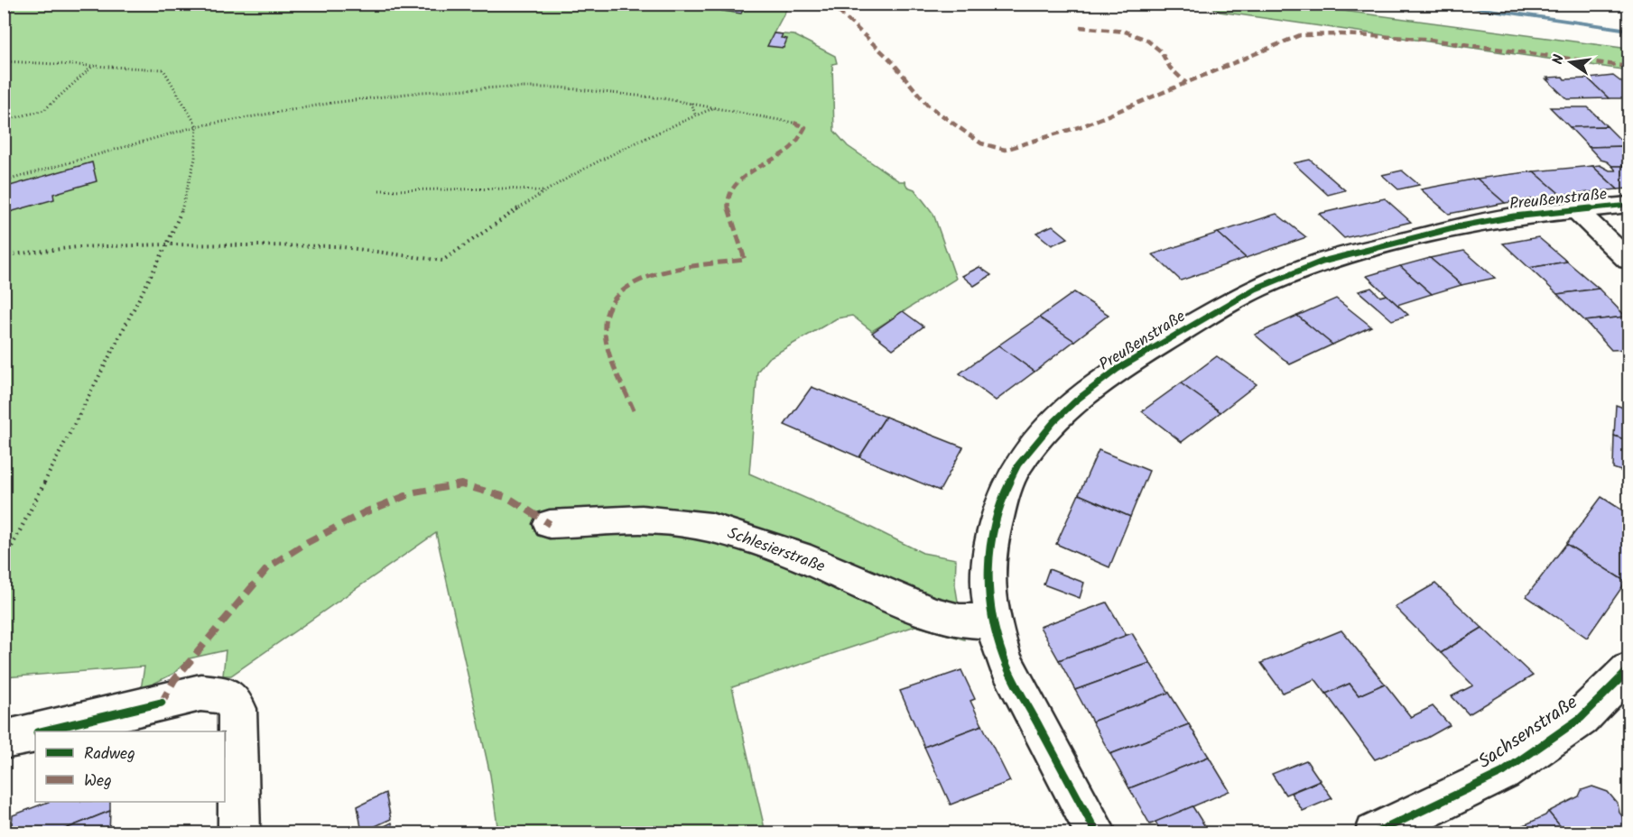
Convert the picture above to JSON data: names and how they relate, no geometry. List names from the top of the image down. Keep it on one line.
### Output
{"streets":{"street":["Preußenstraße","Schlesierstraße","Sachsenstraße"]},"crossings":[["Preußenstraße","Schlesierstraße"]],"legend":["Radweg","Weg"],"north":"left"}
